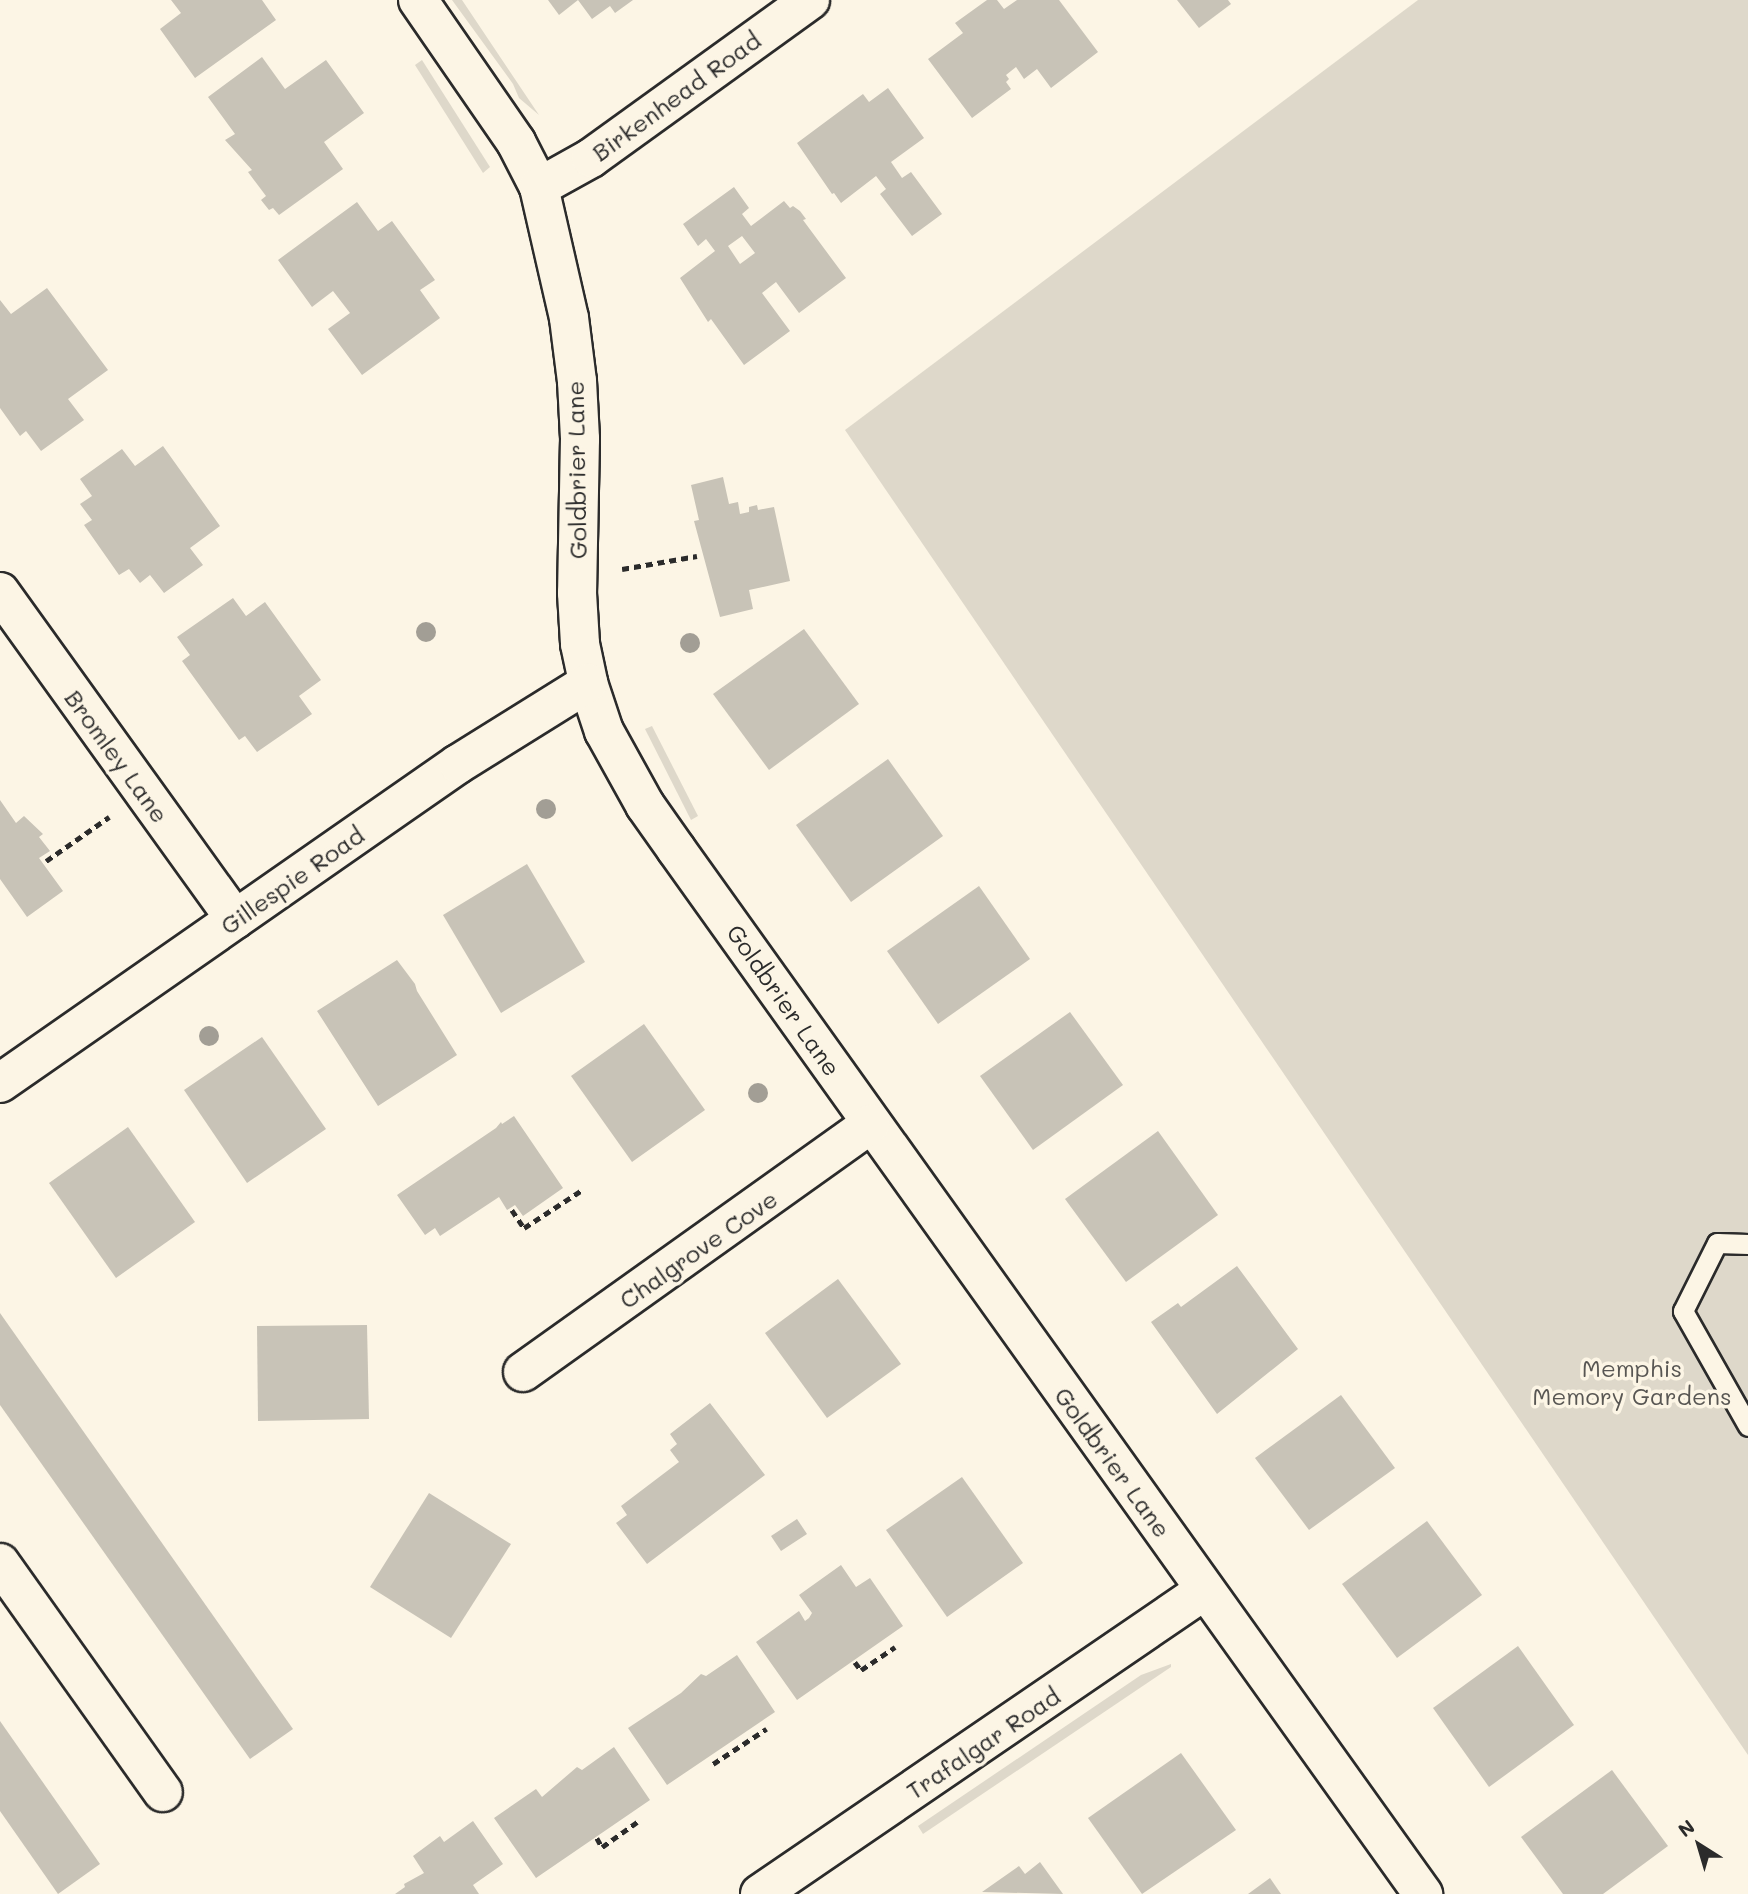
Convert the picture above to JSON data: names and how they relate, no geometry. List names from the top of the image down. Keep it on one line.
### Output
{"streets":{"street":["Birkenhead Road","Goldbrier Lane","Bromley Lane","Gillespie Road","Chalgrove Cove","Trafalgar Road"]},"crossings":[["Birkenhead Road","Goldbrier Lane"],["Goldbrier Lane","Gillespie Road"],["Goldbrier Lane","Chalgrove Cove"],["Goldbrier Lane","Trafalgar Road"],["Bromley Lane","Gillespie Road"]],"parks":["Memphis Memory Gardens"],"north":"top left"}
